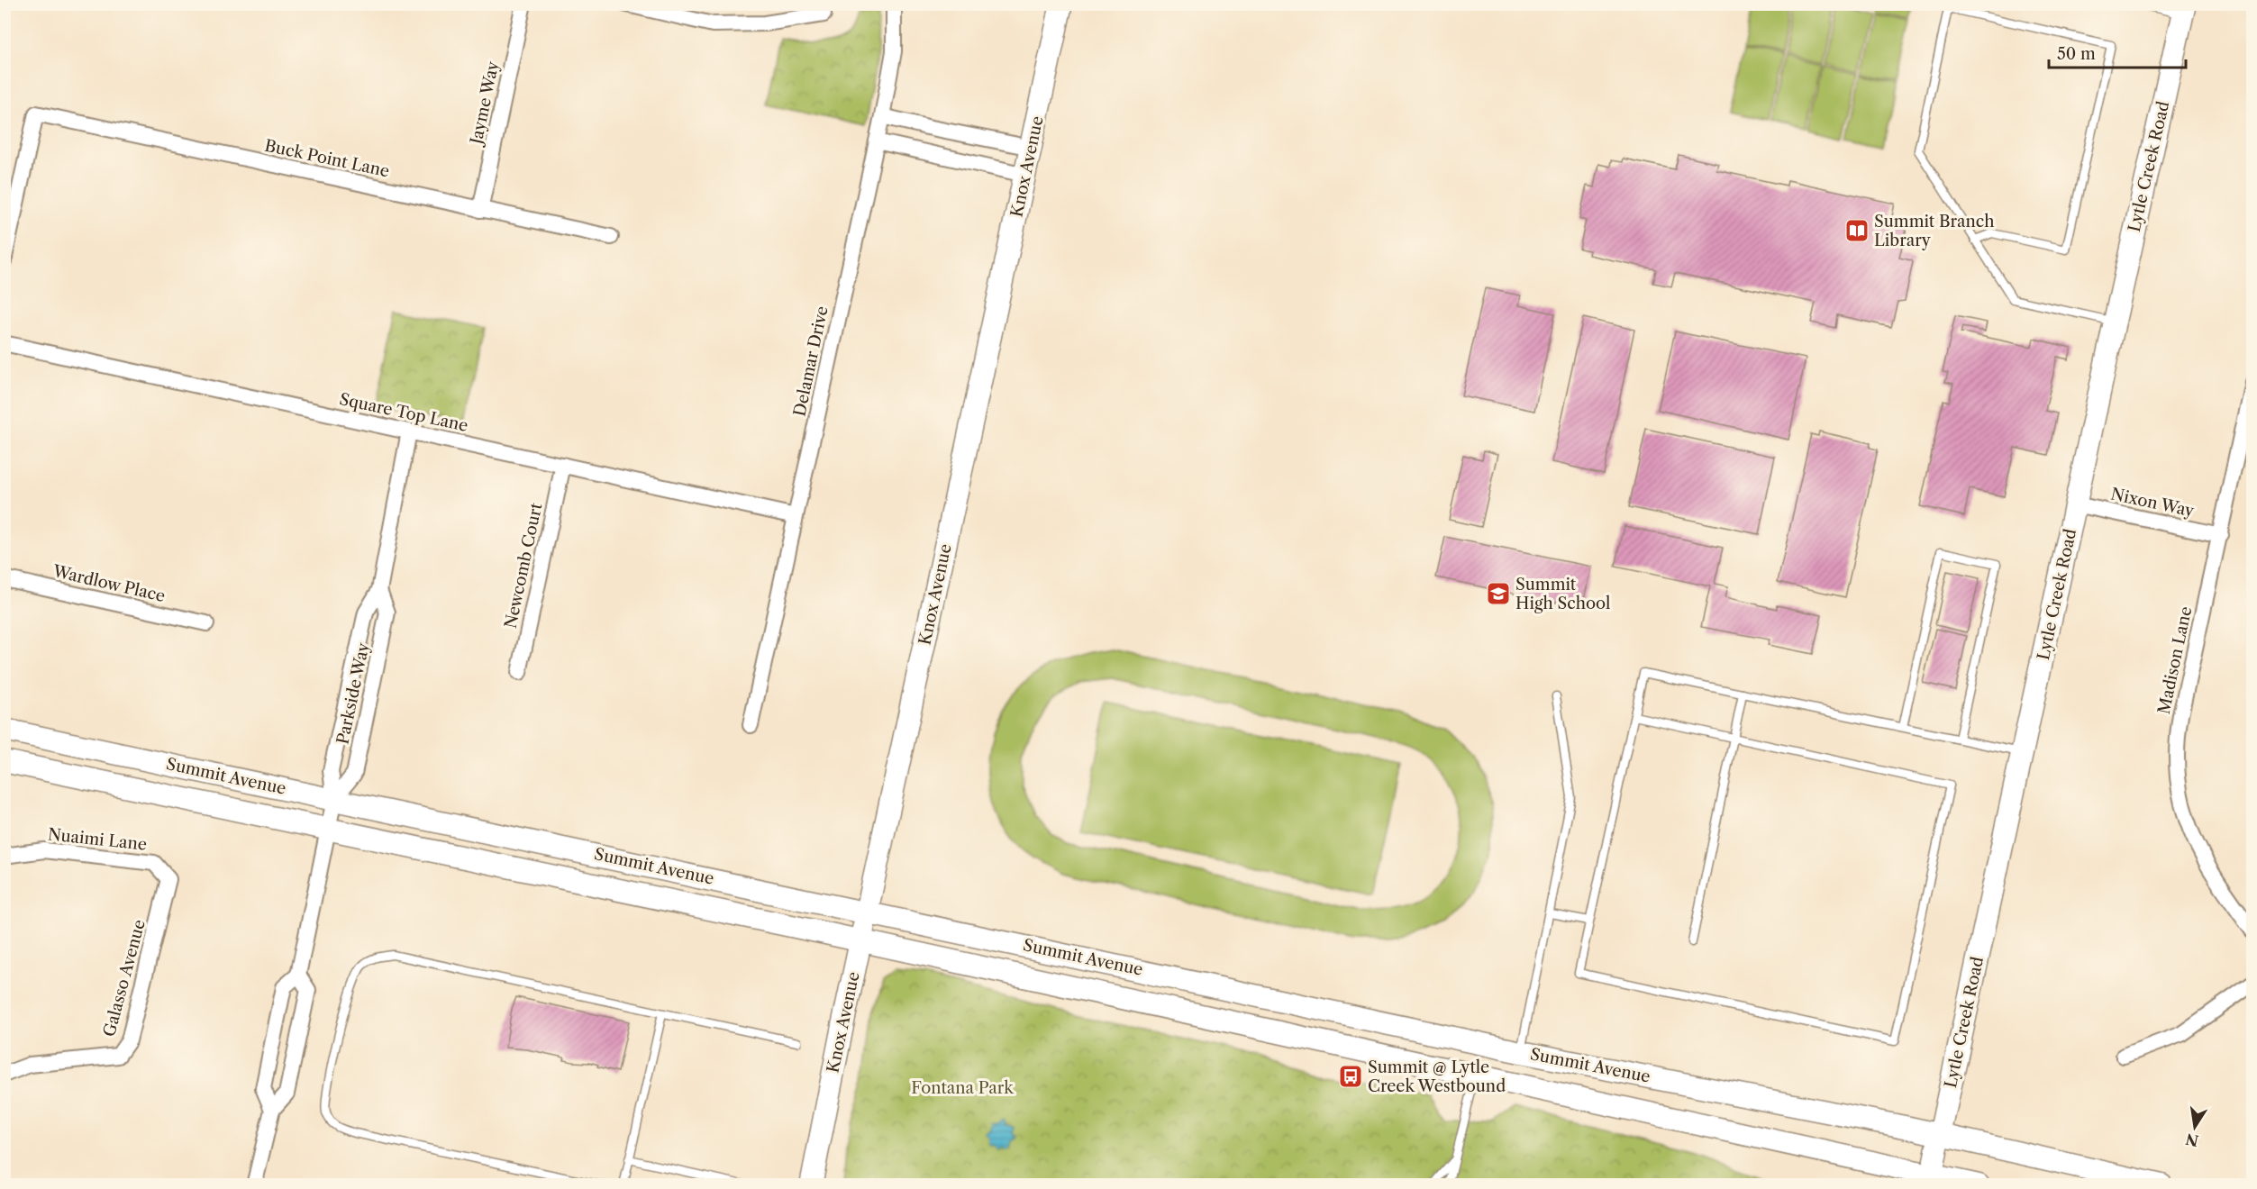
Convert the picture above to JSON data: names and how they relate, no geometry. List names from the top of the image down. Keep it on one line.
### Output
{"streets":{"main road":["Knox Avenue","Lytle Creek Road","Summit Avenue"],"street":["Jayme Way","Buck Point Lane","Delamar Drive","Square Top Lane","Nixon Way","Newcomb Court","Wardlow Place","Madison Lane","Parkside Way","Nuaimi Lane","Galasso Avenue"]},"crossings":[["Jayme Way","Buck Point Lane"],["Knox Avenue","Summit Avenue"],["Lytle Creek Road","Nixon Way"],["Lytle Creek Road","Summit Avenue"],["Delamar Drive","Square Top Lane"],["Square Top Lane","Newcomb Court"],["Square Top Lane","Parkside Way"],["Nixon Way","Madison Lane"],["Parkside Way","Summit Avenue"],["Nuaimi Lane","Galasso Avenue"]],"parks":["Fontana Park"],"places":{"library":["Summit Branch Library"],"school or university":["Summit High School"],"bus stop":["Summit @ Lytle Creek Westbound"]},"scale_bar":"50 m","north":"bottom"}
